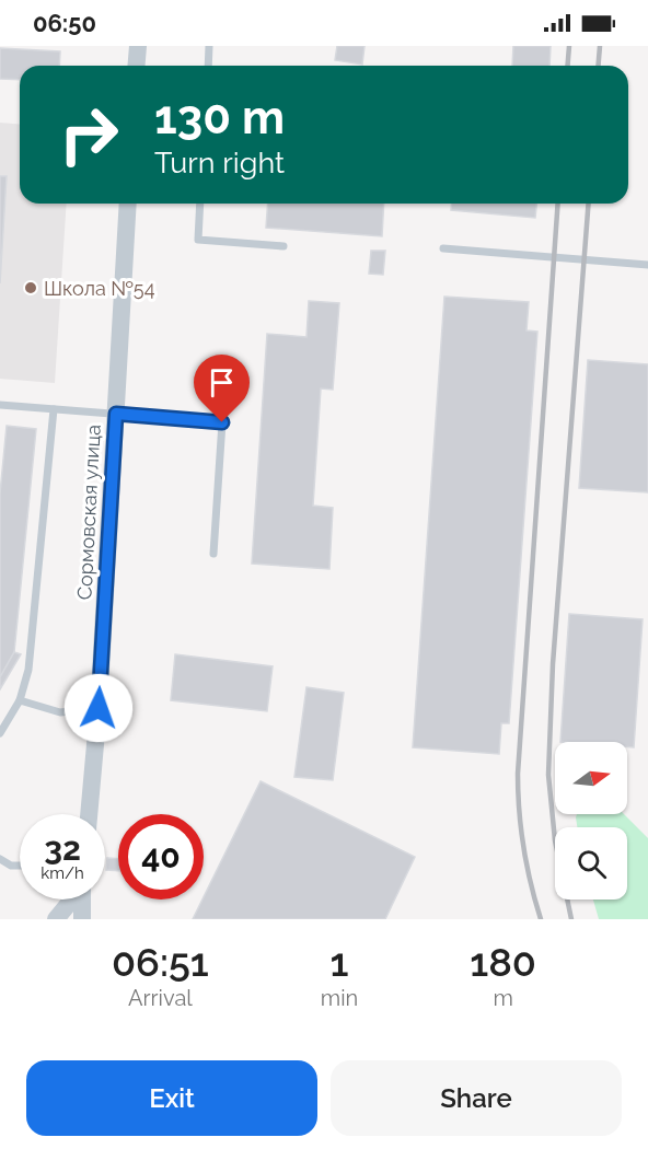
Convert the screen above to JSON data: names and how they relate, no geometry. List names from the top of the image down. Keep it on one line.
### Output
{"streets":{"street":["Сормовская улица"]},"places":["Школа №54"],"north":"right","page":{"status":"06:50","turn":["130 m","Turn right"],"speed":"32 km/h","limit":"40","eta":["06:51","Arrival","1","min","180","m"],"buttons":["Exit","Share"]}}
